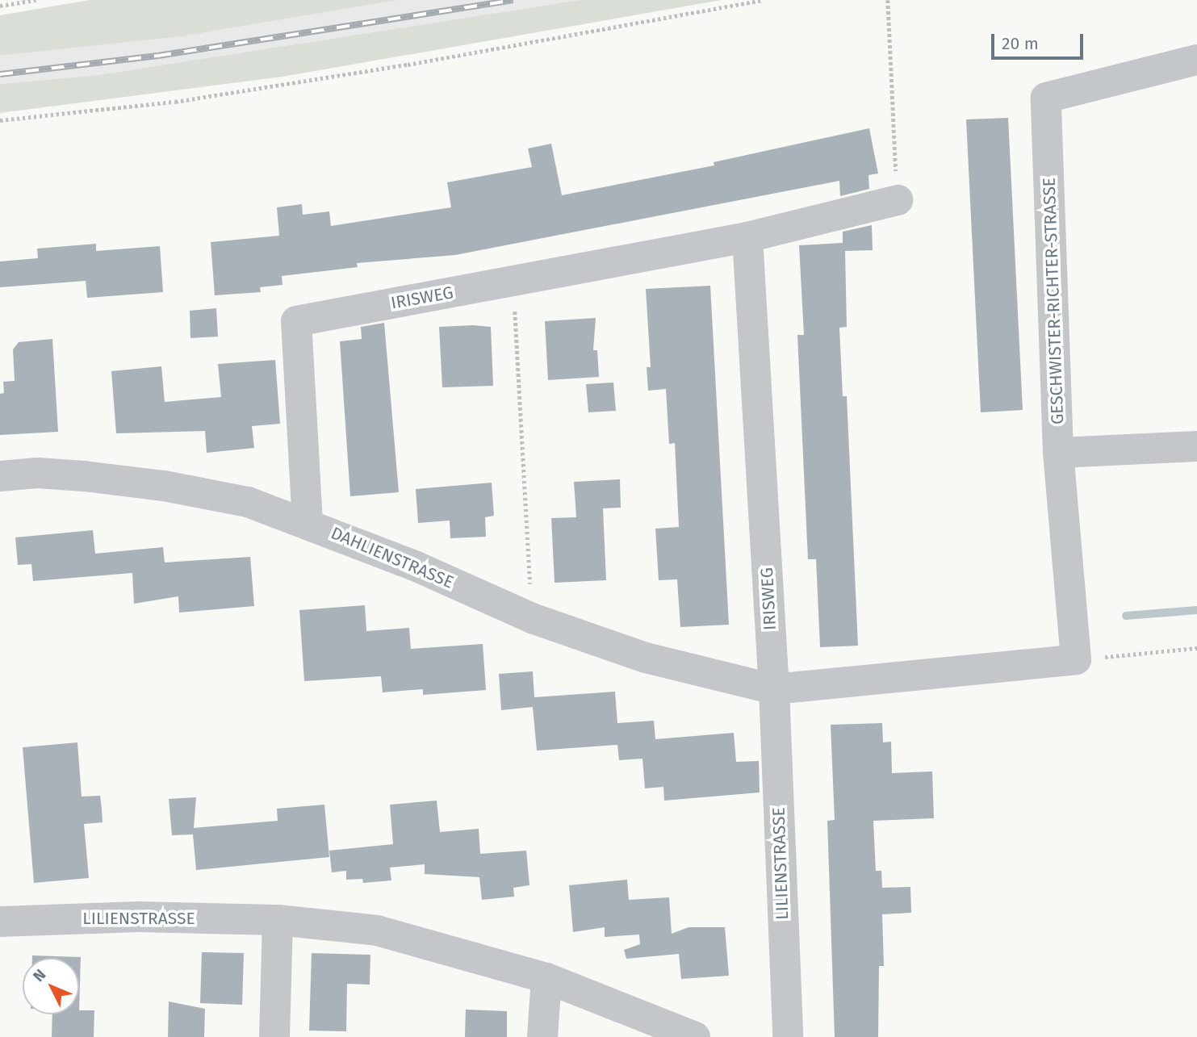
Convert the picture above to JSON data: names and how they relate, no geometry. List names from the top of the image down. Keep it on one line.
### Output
{"streets":{"street":["IRISWEG","GESCHWISTER-RICHTER-STRASSE","DAHLIENSTRASSE","LILIENSTRASSE"]},"crossings":[["IRISWEG","DAHLIENSTRASSE"],["IRISWEG","LILIENSTRASSE"],["GESCHWISTER-RICHTER-STRASSE","DAHLIENSTRASSE"],["DAHLIENSTRASSE","LILIENSTRASSE"]],"scale_bar":"20 m","north":"top left"}
